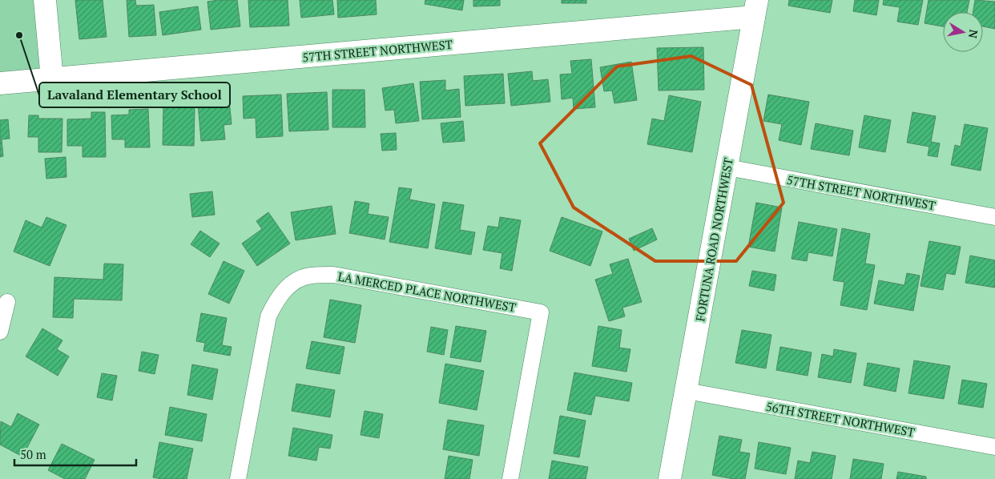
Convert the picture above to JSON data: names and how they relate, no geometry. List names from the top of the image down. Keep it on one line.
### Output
{"streets":{"street":["57TH STREET NORTHWEST","FORTUNA ROAD NORTHWEST","LA MERCED PLACE NORTHWEST","56TH STREET NORTHWEST"]},"crossings":[["57TH STREET NORTHWEST","FORTUNA ROAD NORTHWEST"],["FORTUNA ROAD NORTHWEST","56TH STREET NORTHWEST"]],"places":["Lavaland Elementary School"],"scale_bar":"50 m","north":"right"}
